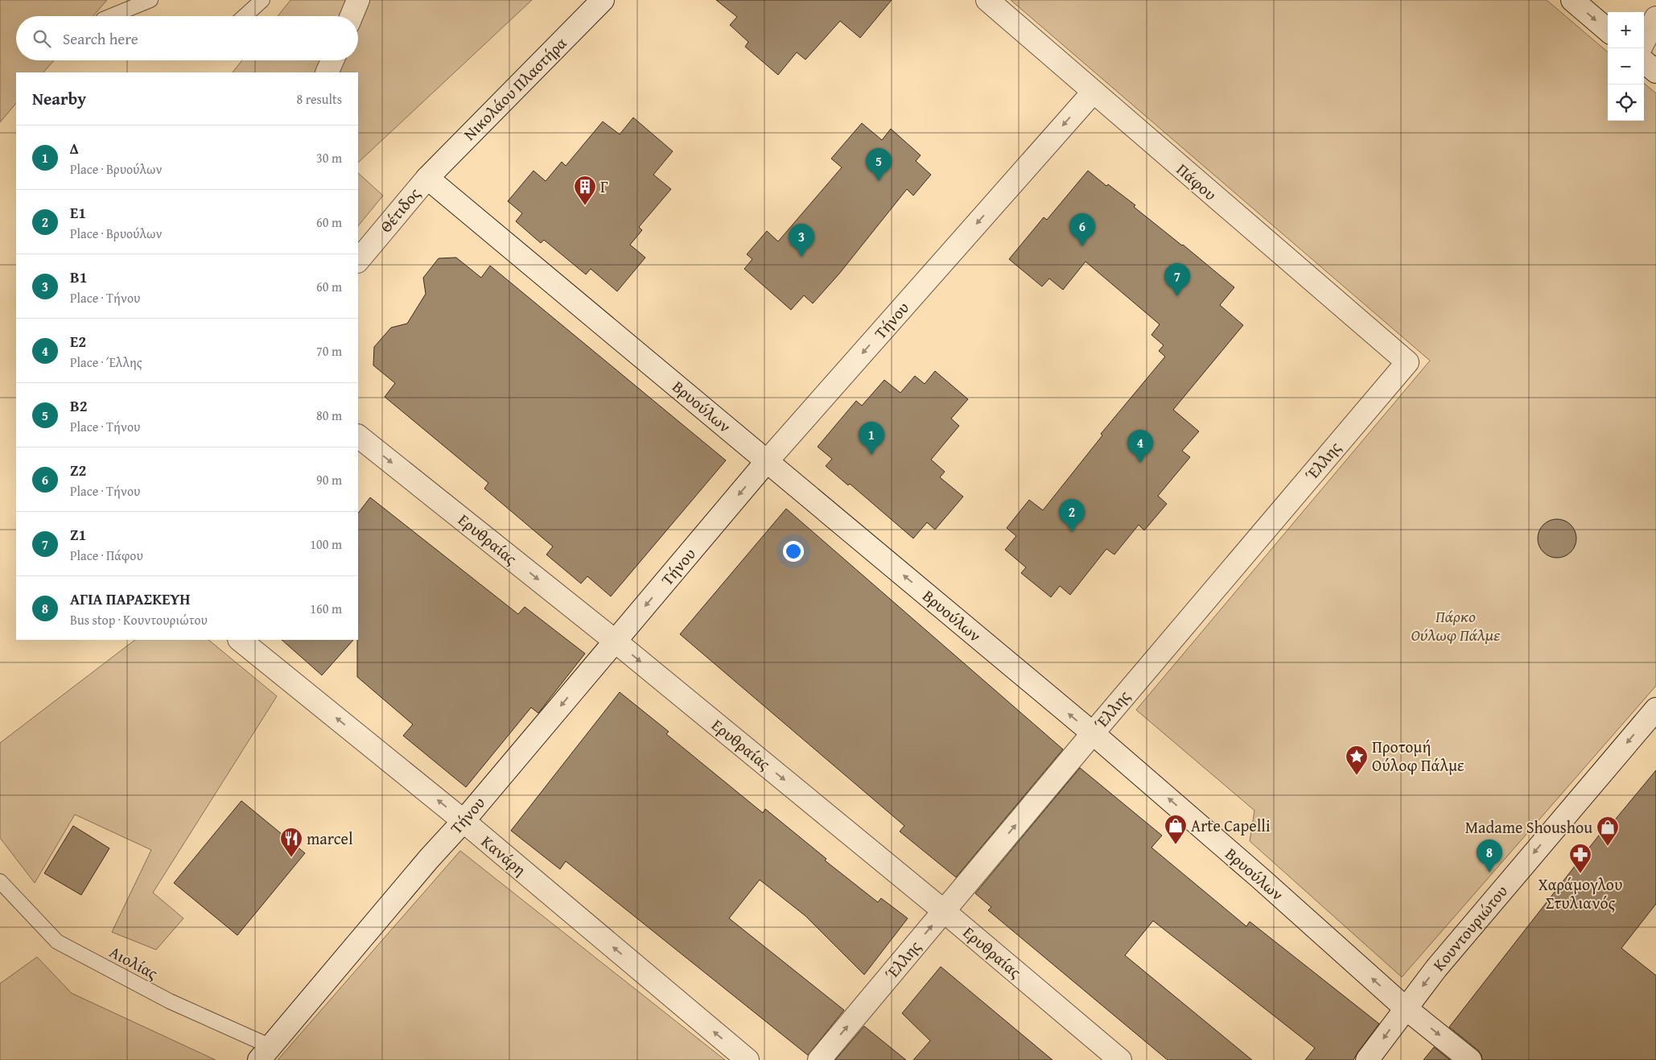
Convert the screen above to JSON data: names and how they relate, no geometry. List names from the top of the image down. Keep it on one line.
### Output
{"streets":{"street":["Νικολάου Πλαστήρα","Πάφου","Θέτιδος","Τήνου","Βρυούλων","Έλλης","Ερυθραίας","Κανάρη","Κουντουριώτου"],"lane":["Αιολίας"]},"crossings":[["Νικολάου Πλαστήρα","Θέτιδος"],["Νικολάου Πλαστήρα","Βρυούλων"],["Πάφου","Τήνου"],["Πάφου","Έλλης"],["Θέτιδος","Βρυούλων"],["Τήνου","Βρυούλων"],["Τήνου","Ερυθραίας"],["Τήνου","Κανάρη"],["Τήνου","Αιολίας"],["Βρυούλων","Έλλης"],["Βρυούλων","Κουντουριώτου"],["Έλλης","Ερυθραίας"]],"one_way":["Τήνου","Βρυούλων","Έλλης","Ερυθραίας","Κανάρη","Κουντουριώτου"],"parks":["Πάρκο Ούλωφ Πάλμε"],"places":{"building":["Γ"],"place":["Προτομή Ούλοφ Πάλμε"],"shop":["Arte Capelli","Madame Shoushou"],"restaurant":["marcel"],"pharmacy":["Χαράμογλου Στυλιανός"]},"page":{"map_buttons":["+","−"],"search":"Search here","heading":["Nearby","8 results"],"list":[{"mark":"1","name":"Δ","note":"Place · Βρυούλων","value":"30 m"},{"mark":"2","name":"E1","note":"Place · Βρυούλων","value":"60 m"},{"mark":"3","name":"Β1","note":"Place · Τήνου","value":"60 m"},{"mark":"4","name":"E2","note":"Place · Έλλης","value":"70 m"},{"mark":"5","name":"Β2","note":"Place · Τήνου","value":"80 m"},{"mark":"6","name":"Ζ2","note":"Place · Τήνου","value":"90 m"},{"mark":"7","name":"Ζ1","note":"Place · Πάφου","value":"100 m"},{"mark":"8","name":"ΑΓΙΑ ΠΑΡΑΣΚΕΥΗ","note":"Bus stop · Κουντουριώτου","value":"160 m"}],"pins":["5","6","3","7","1","4","2","8"]}}
